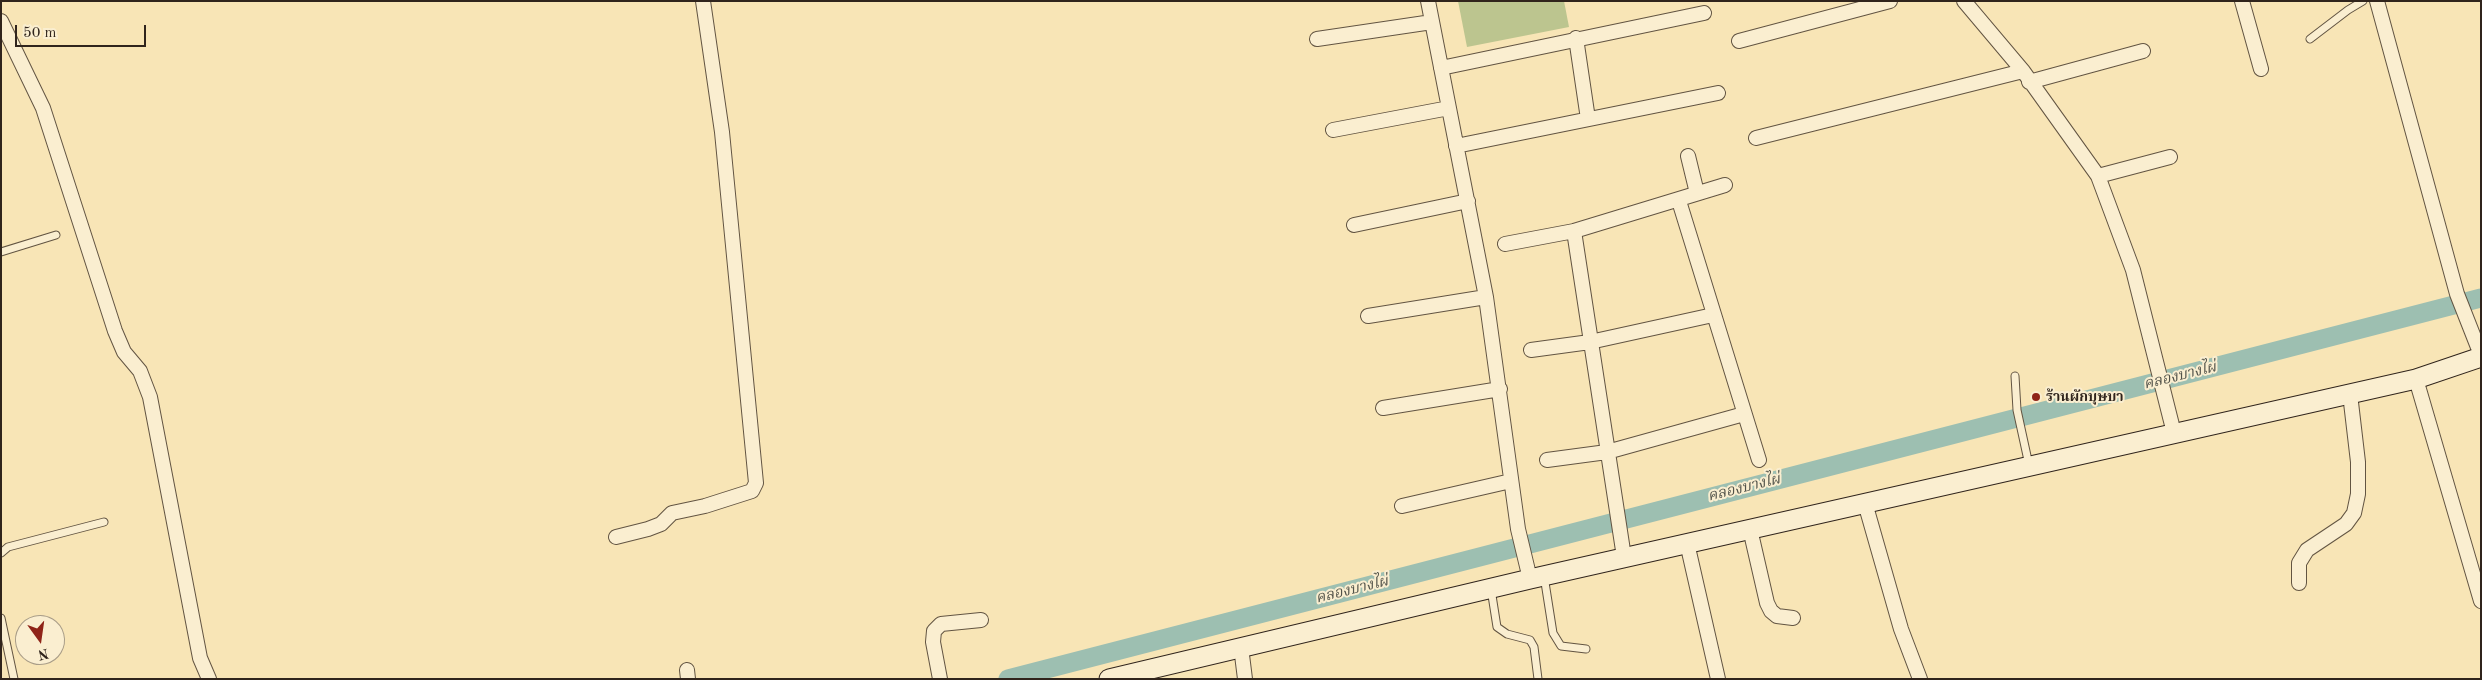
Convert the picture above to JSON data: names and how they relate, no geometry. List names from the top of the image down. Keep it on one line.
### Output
{"water":["คลองบางไผ่"],"places":["ร้านผักบุษบา"],"scale_bar":"50 m","north":"bottom"}
